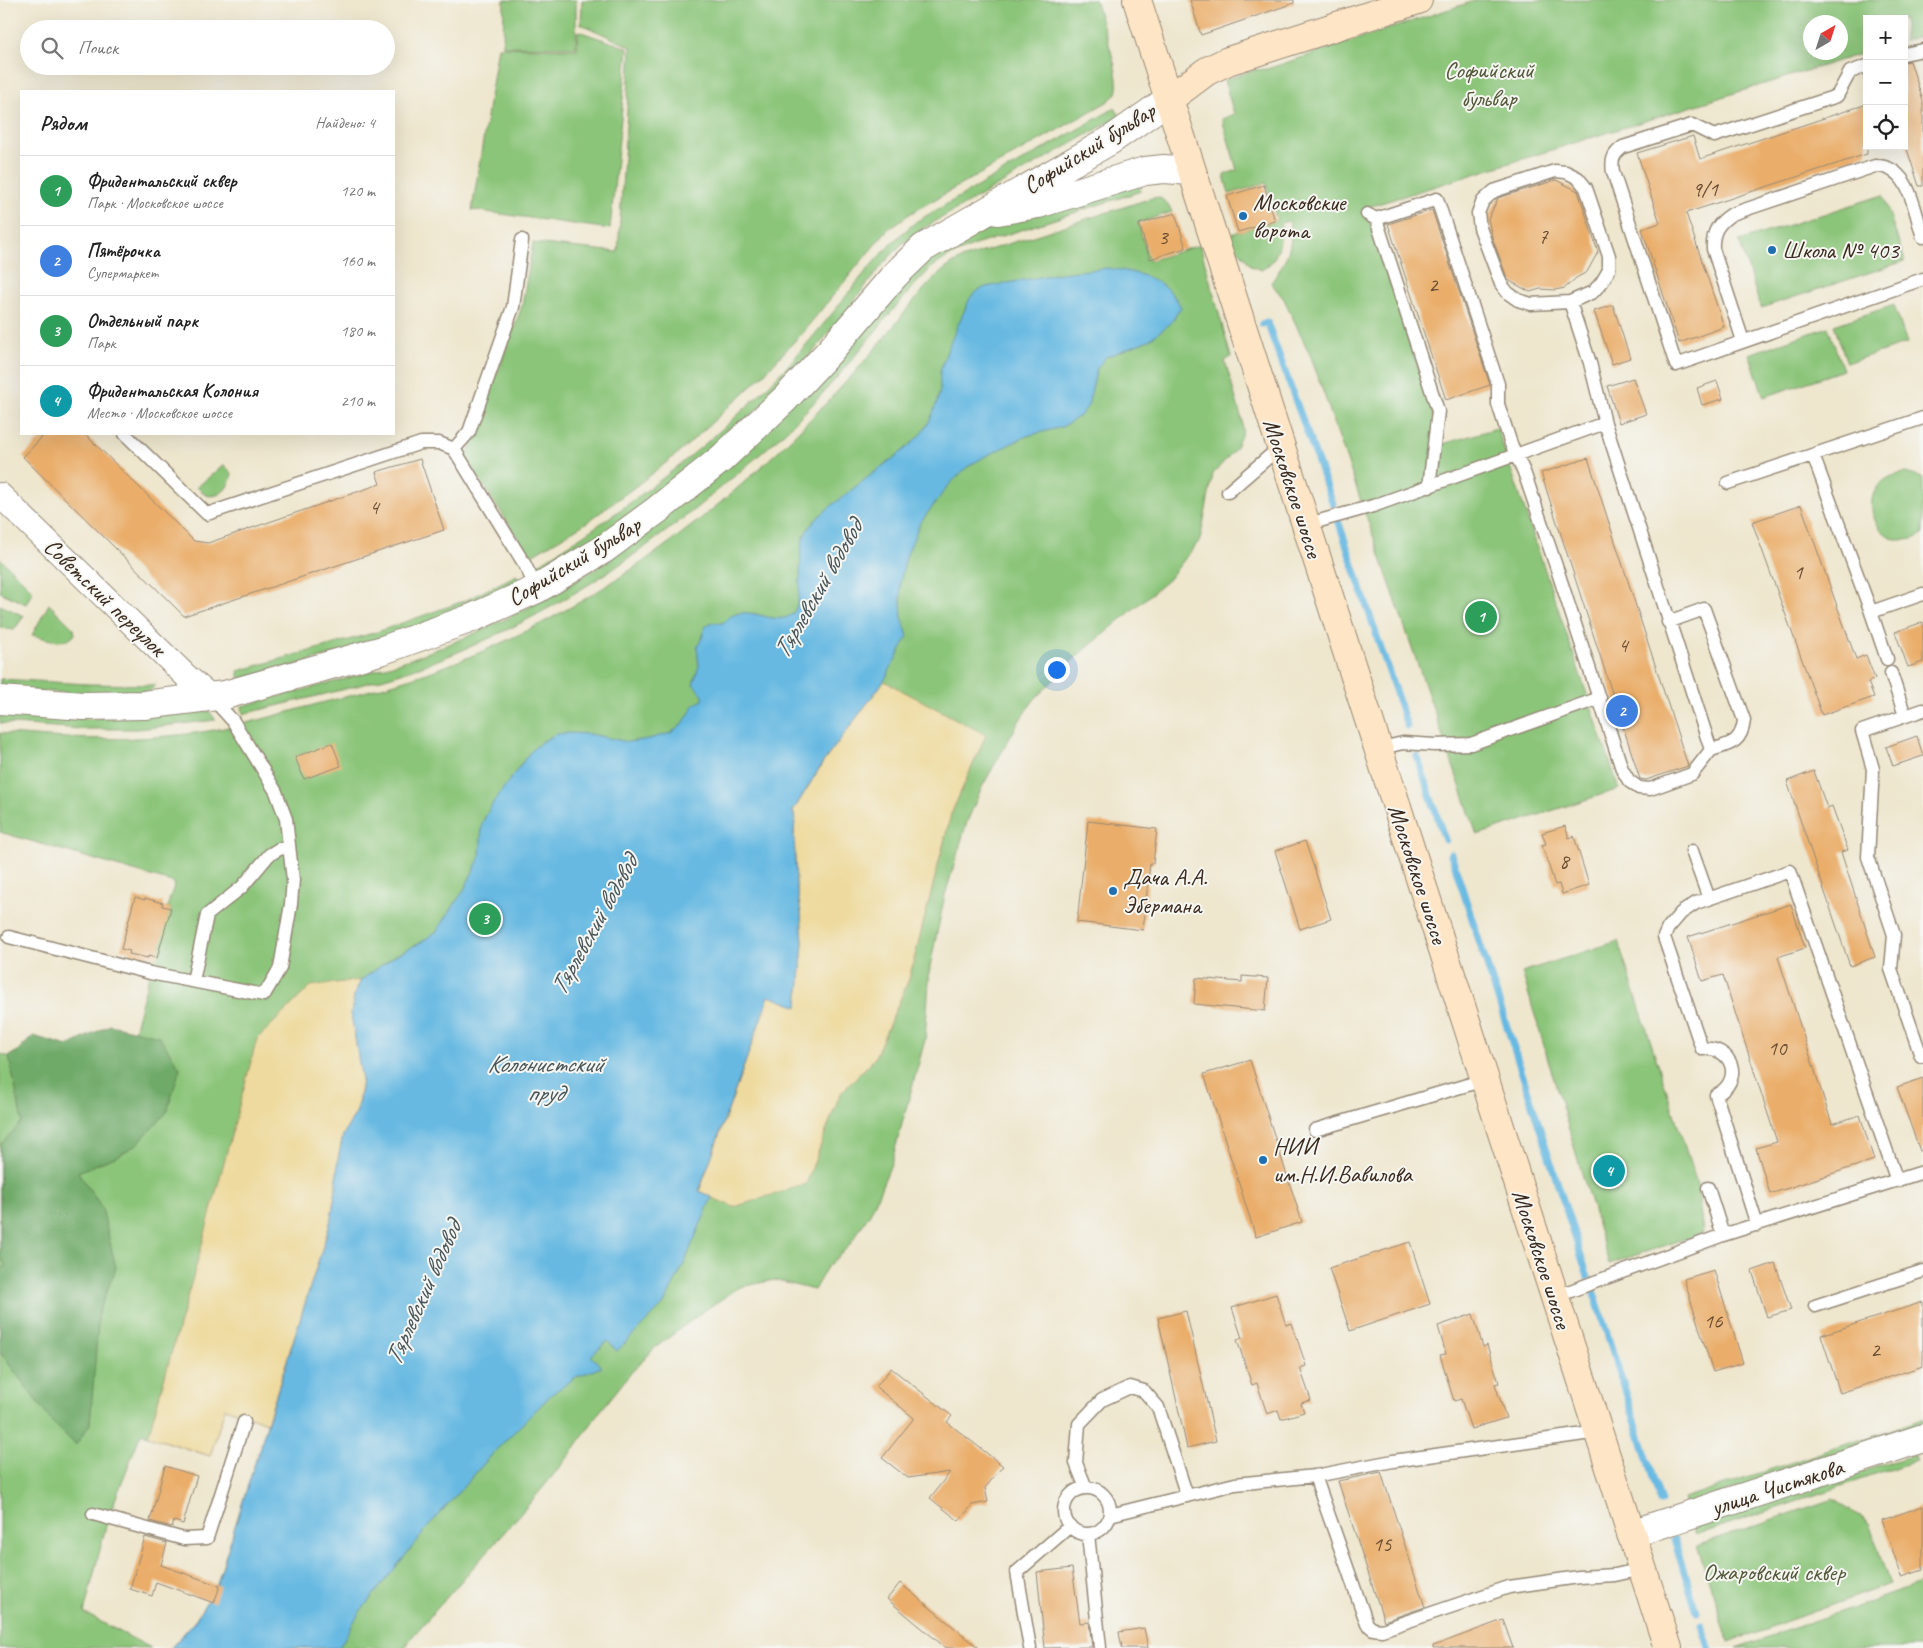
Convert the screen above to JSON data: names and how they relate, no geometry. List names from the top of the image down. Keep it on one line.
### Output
{"streets":{"main road":["Софийский бульвар","Московское шоссе"],"street":["Советский переулок","улица Чистякова"]},"crossings":[["Софийский бульвар","Московское шоссе"],["Софийский бульвар","Советский переулок"],["Московское шоссе","улица Чистякова"]],"water":["Тярлевский водовод","Колонистский пруд"],"parks":["Софийский бульвар","Ожаровский сквер"],"places":["Московские ворота","Школа № 403","Дача А.А. Эбермана","НИИ им.Н.И.Вавилова"],"house_numbers":["9/1","7","3","2","4","1","4","8","10","16","2","15"],"north":"top right","page":{"map_buttons":["+","−"],"search":"Поиск","heading":["Рядом","Найдено: 4"],"list":[{"mark":"1","name":"Фридентальский сквер","note":"Парк · Московское шоссе","value":"120 m"},{"mark":"2","name":"Пятёрочка","note":"Супермаркет","value":"160 m"},{"mark":"3","name":"Отдельный парк","note":"Парк","value":"180 m"},{"mark":"4","name":"Фридентальская Колония","note":"Место · Московское шоссе","value":"210 m"}],"pins":["1","2","3","4"]}}
